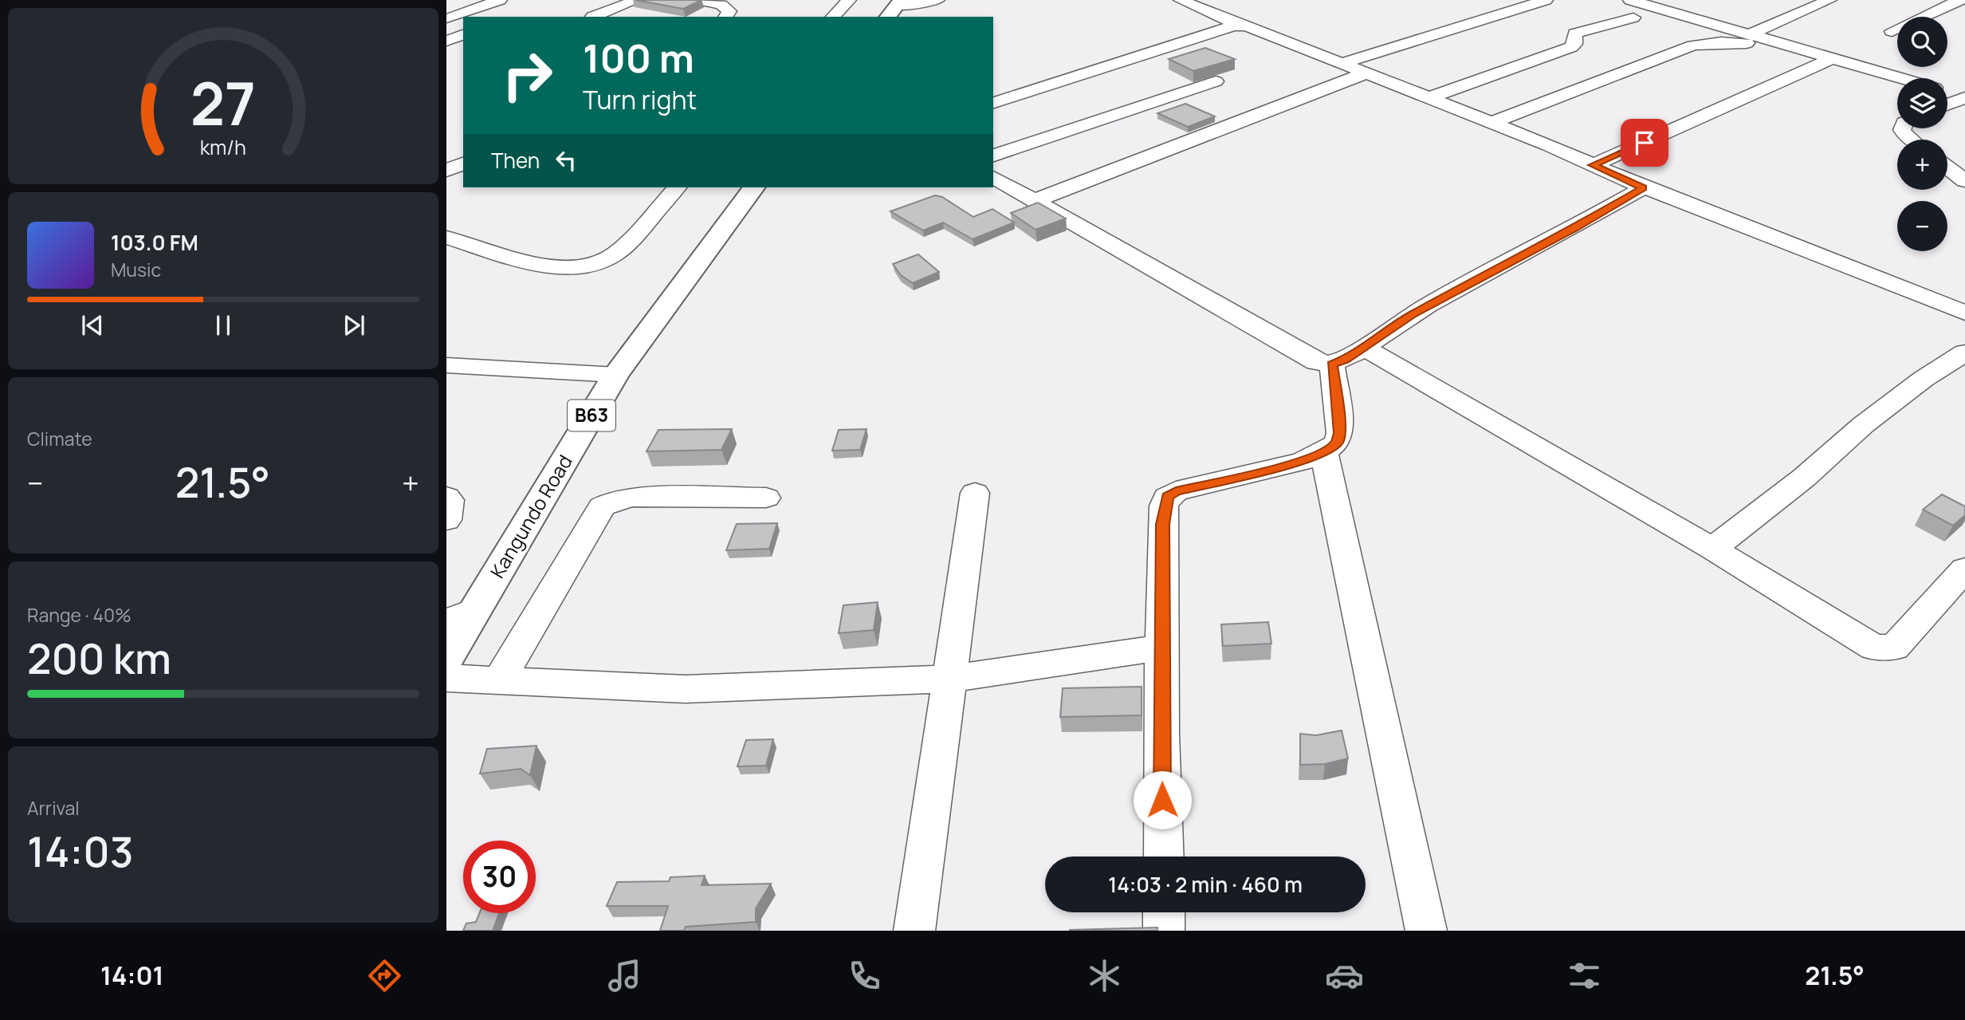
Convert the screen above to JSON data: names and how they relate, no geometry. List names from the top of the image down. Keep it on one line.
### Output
{"streets":{"highway":["B63","Kangundo Road"]},"page":{"map_buttons":["+","−"],"turn":["100 m","Turn right"],"then":"Then","song":["103.0 FM","Music"],"tile":["Climate",["Range · 40%","200 km"],["Arrival","14:03"]],"heat":["−","21.5°","+"],"limit":"30","trip":"14:03 · 2 min · 460 m","tabs":["14:01","21.5°"],"gauge":["27","km/h"]}}
